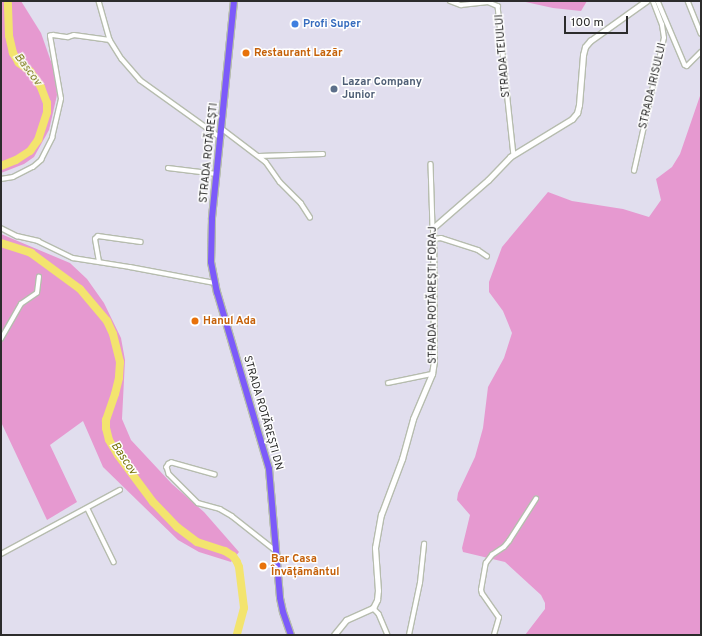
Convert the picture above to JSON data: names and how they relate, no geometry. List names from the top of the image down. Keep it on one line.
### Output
{"streets":{"highway":["STRADA ROTĂREȘTI","STRADA ROTĂREȘTI DN"],"street":["STRADA TEIULUI","STRADA IRISULUI","STRADA ROTĂREȘTI FORAJ"]},"crossings":[["STRADA ROTĂREȘTI","STRADA ROTĂREȘTI DN"]],"water":["Bascov"],"places":["Profi Super","Restaurant Lazăr","Lazar Company Junior","Hanul Ada","Bar Casa Învățământul"],"scale_bar":"100 m"}
